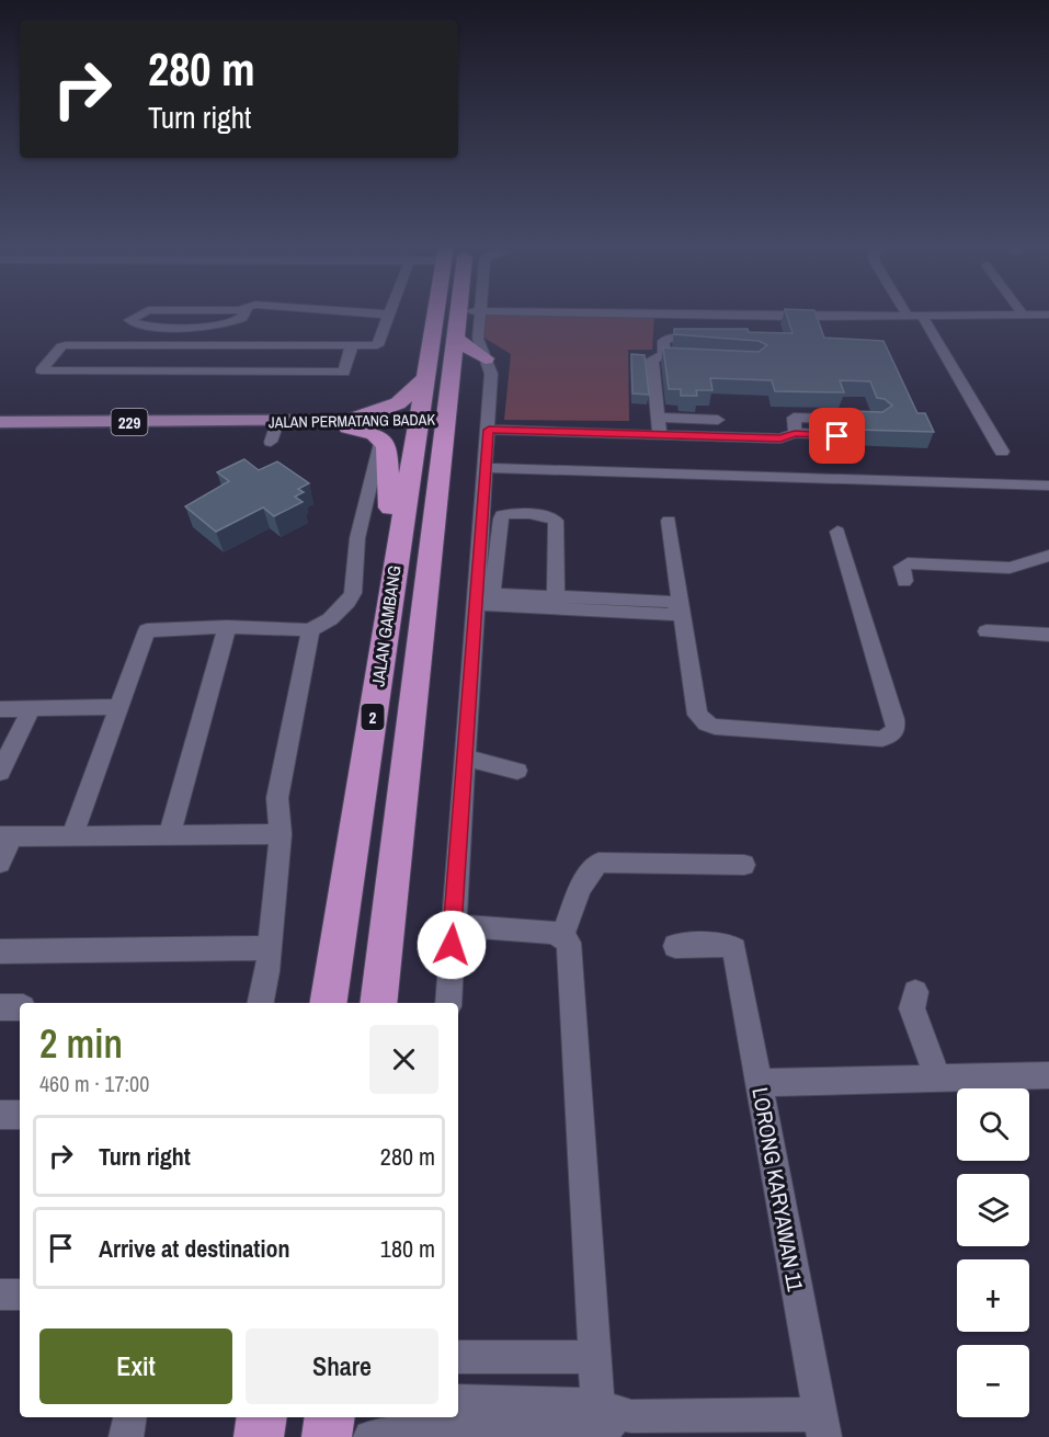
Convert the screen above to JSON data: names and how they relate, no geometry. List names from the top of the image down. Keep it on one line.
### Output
{"streets":{"highway":["JALAN GAMBANG","2"],"main road":["JALAN PERMATANG BADAK","229"],"street":["LORONG KARYAWAN 11"]},"crossings":[["JALAN PERMATANG BADAK","JALAN GAMBANG"]],"page":{"turn":["280 m","Turn right"],"heading":["2 min","460 m · 17:00"],"map_buttons":["+","−"],"list":[{"name":"Turn right","value":"280 m"},{"name":"Arrive at destination","value":"180 m"}],"buttons":["Exit","Share"]}}
